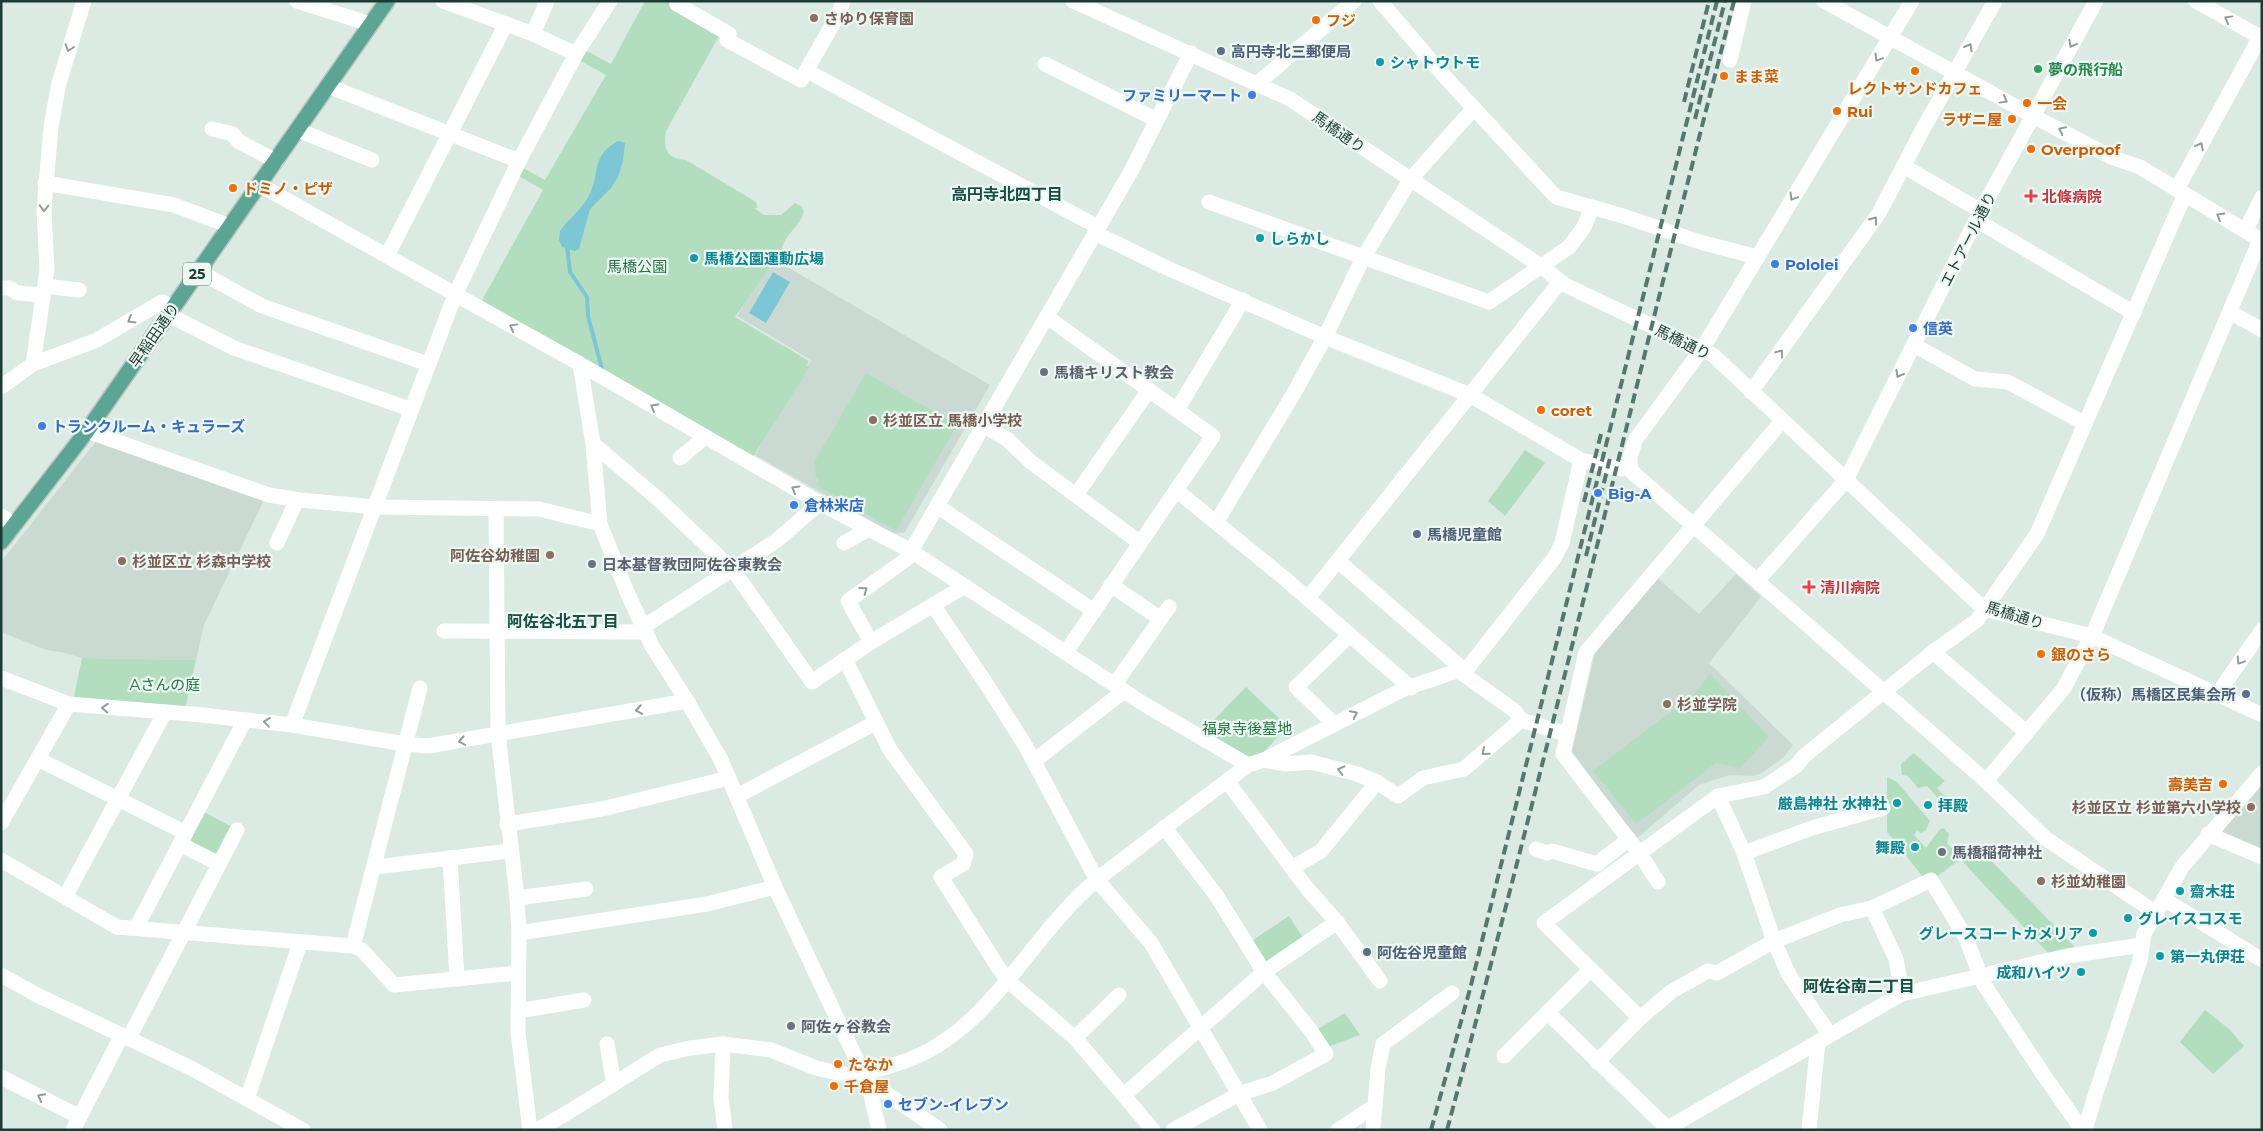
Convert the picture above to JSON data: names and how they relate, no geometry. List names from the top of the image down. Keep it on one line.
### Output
{"streets":{"main road":["25","早稲田通り"],"street":["馬橋通り","エトアール通り"]},"crossings":[["馬橋通り","エトアール通り"]],"districts":["高円寺北四丁目","阿佐谷北五丁目","阿佐谷南二丁目"],"parks":["馬橋公園","Aさんの庭","福泉寺後墓地"],"places":{"other":["さゆり保育園","フジ","高円寺北三郵便局","シャトウトモ","夢の飛行船","レクトサンドカフェ","まま菜","ファミリーマート","一会","Rui","ラザニ屋","Overproof","ドミノ・ピザ","しらかし","馬橋公園運動広場","Pololei","信英","馬橋キリスト教会","coret","杉並区立 馬橋小学校","トランクルーム・キュラーズ","Big-A","倉林米店","馬橋児童館","阿佐谷幼稚園","杉並区立 杉森中学校","日本基督教団阿佐谷東教会","銀のさら","（仮称）馬橋区民集会所","杉並学院","壽美吉","厳島神社 水神社","拝殿","杉並区立 杉並第六小学校","舞殿","馬橋稲荷神社","杉並幼稚園","齋木荘","グレイスコスモ","グレースコートカメリア","阿佐谷児童館","第一丸伊荘","成和ハイツ","阿佐ヶ谷教会","たなか","千倉屋","セブン-イレブン"],"health":["北條病院","清川病院"]}}
